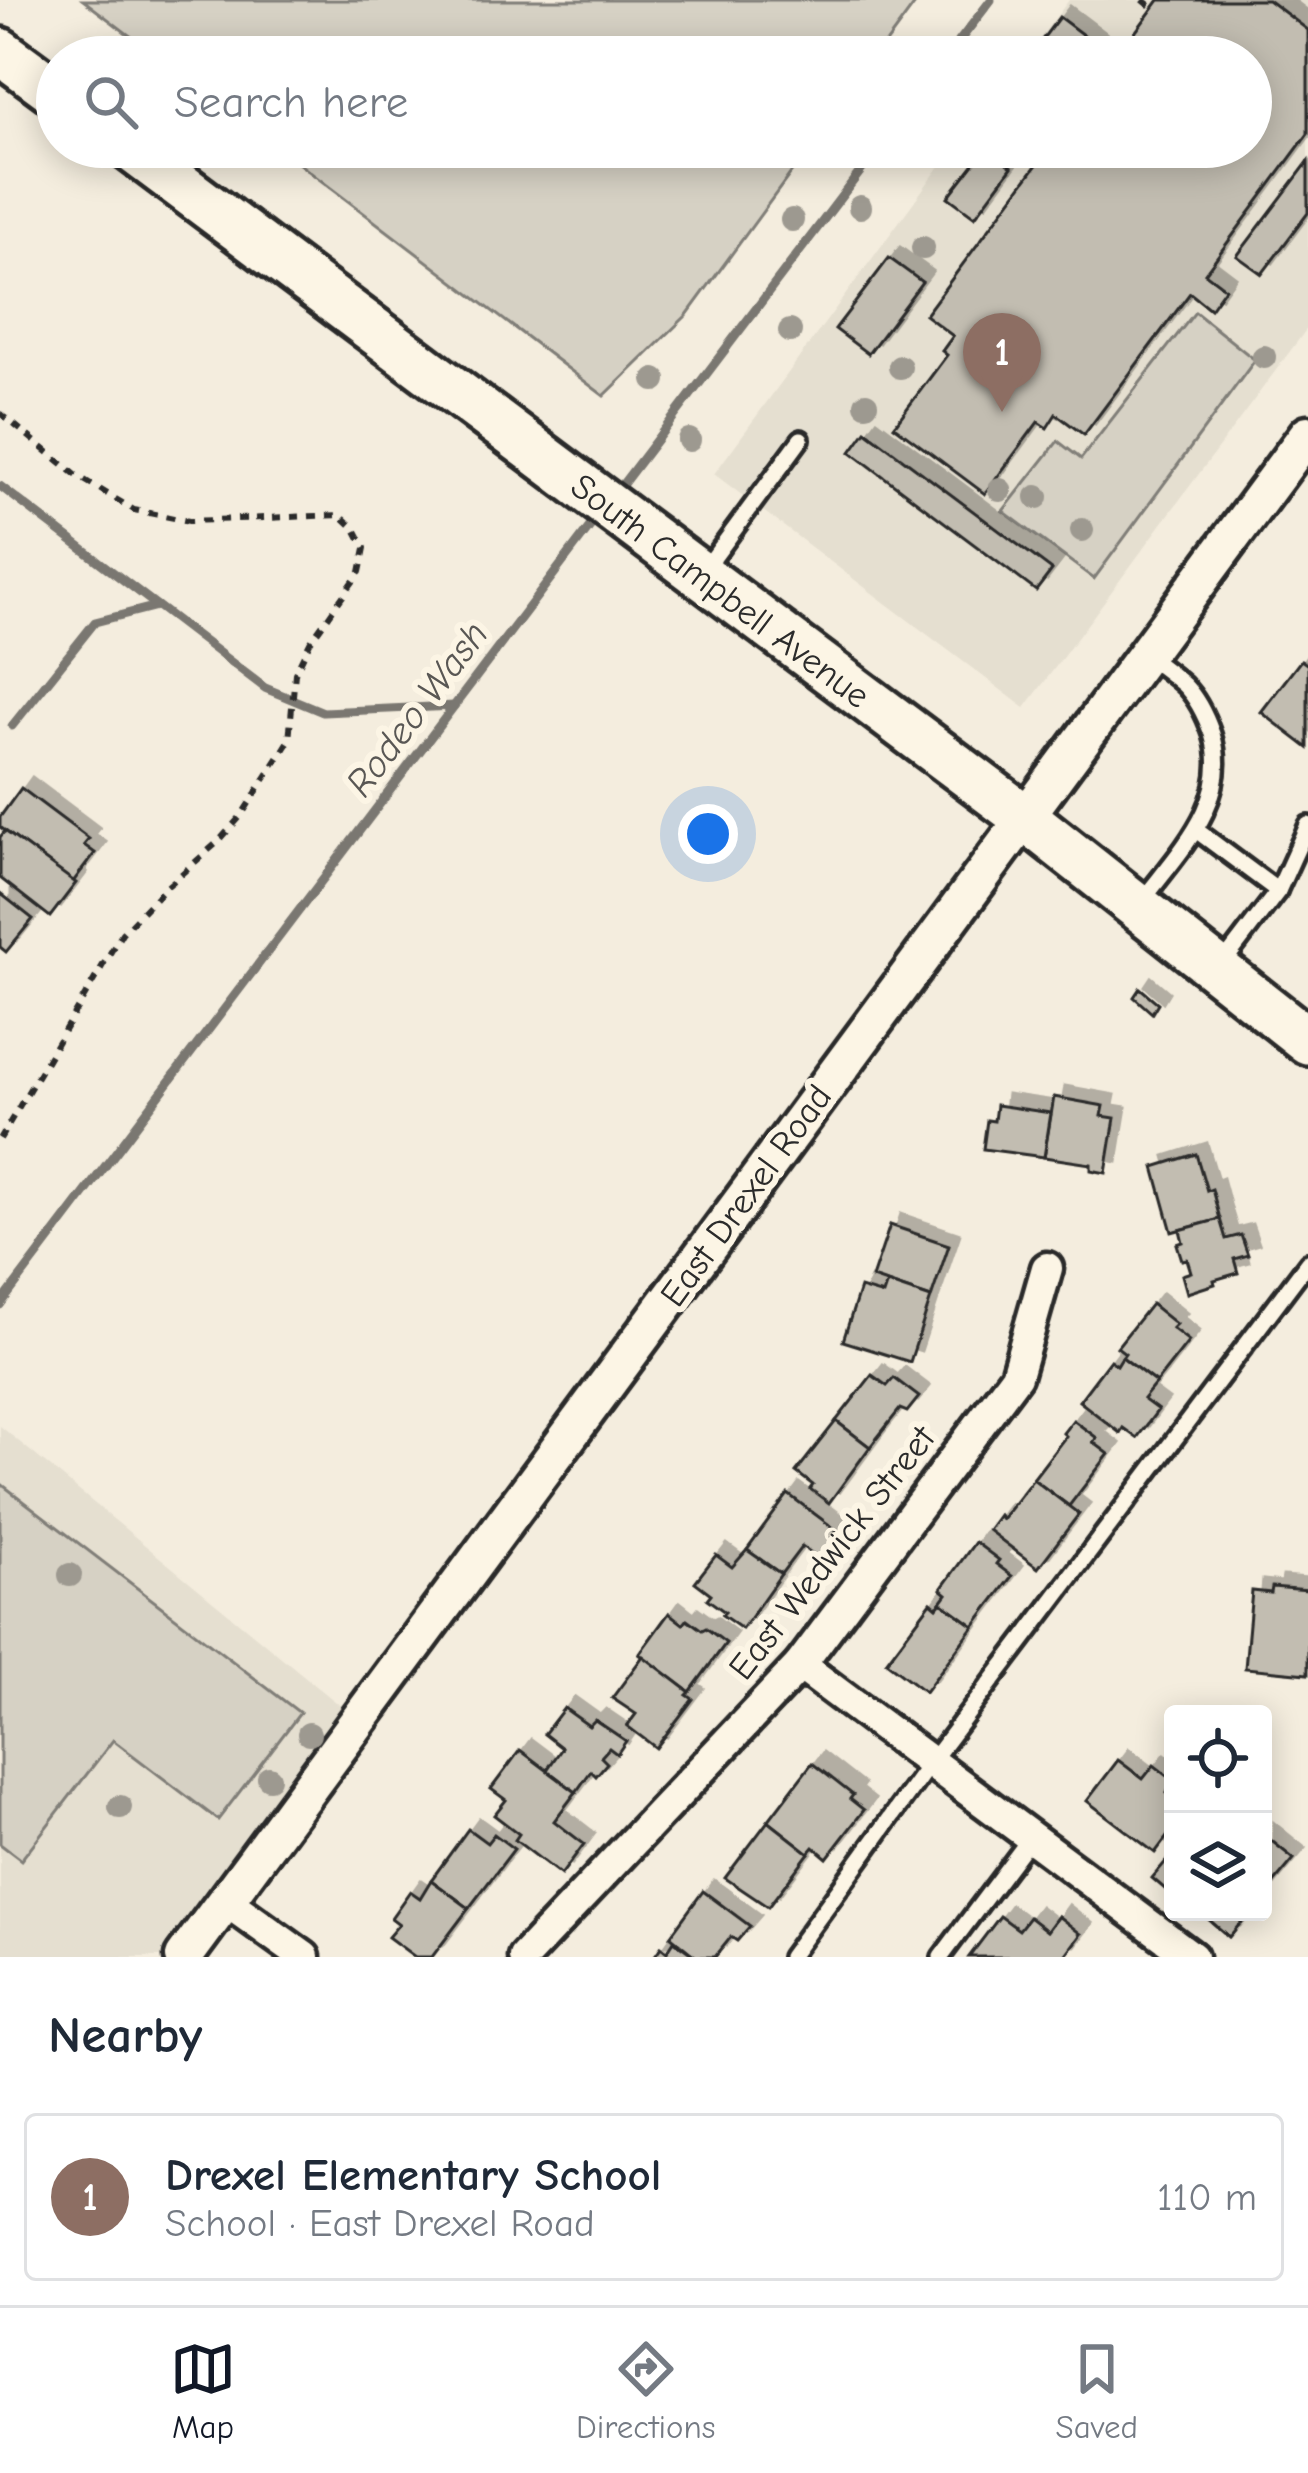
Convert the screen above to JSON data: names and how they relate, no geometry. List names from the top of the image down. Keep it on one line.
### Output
{"streets":{"main road":["South Campbell Avenue"],"street":["East Drexel Road","East Wedwick Street"]},"crossings":[["South Campbell Avenue","East Drexel Road"]],"water":["Rodeo Wash"],"page":{"search":"Search here","pins":"1","heading":"Nearby","list":[{"mark":"1","name":"Drexel Elementary School","note":"School · East Drexel Road","value":"110 m"}],"nav":["Map","Directions","Saved"]}}
